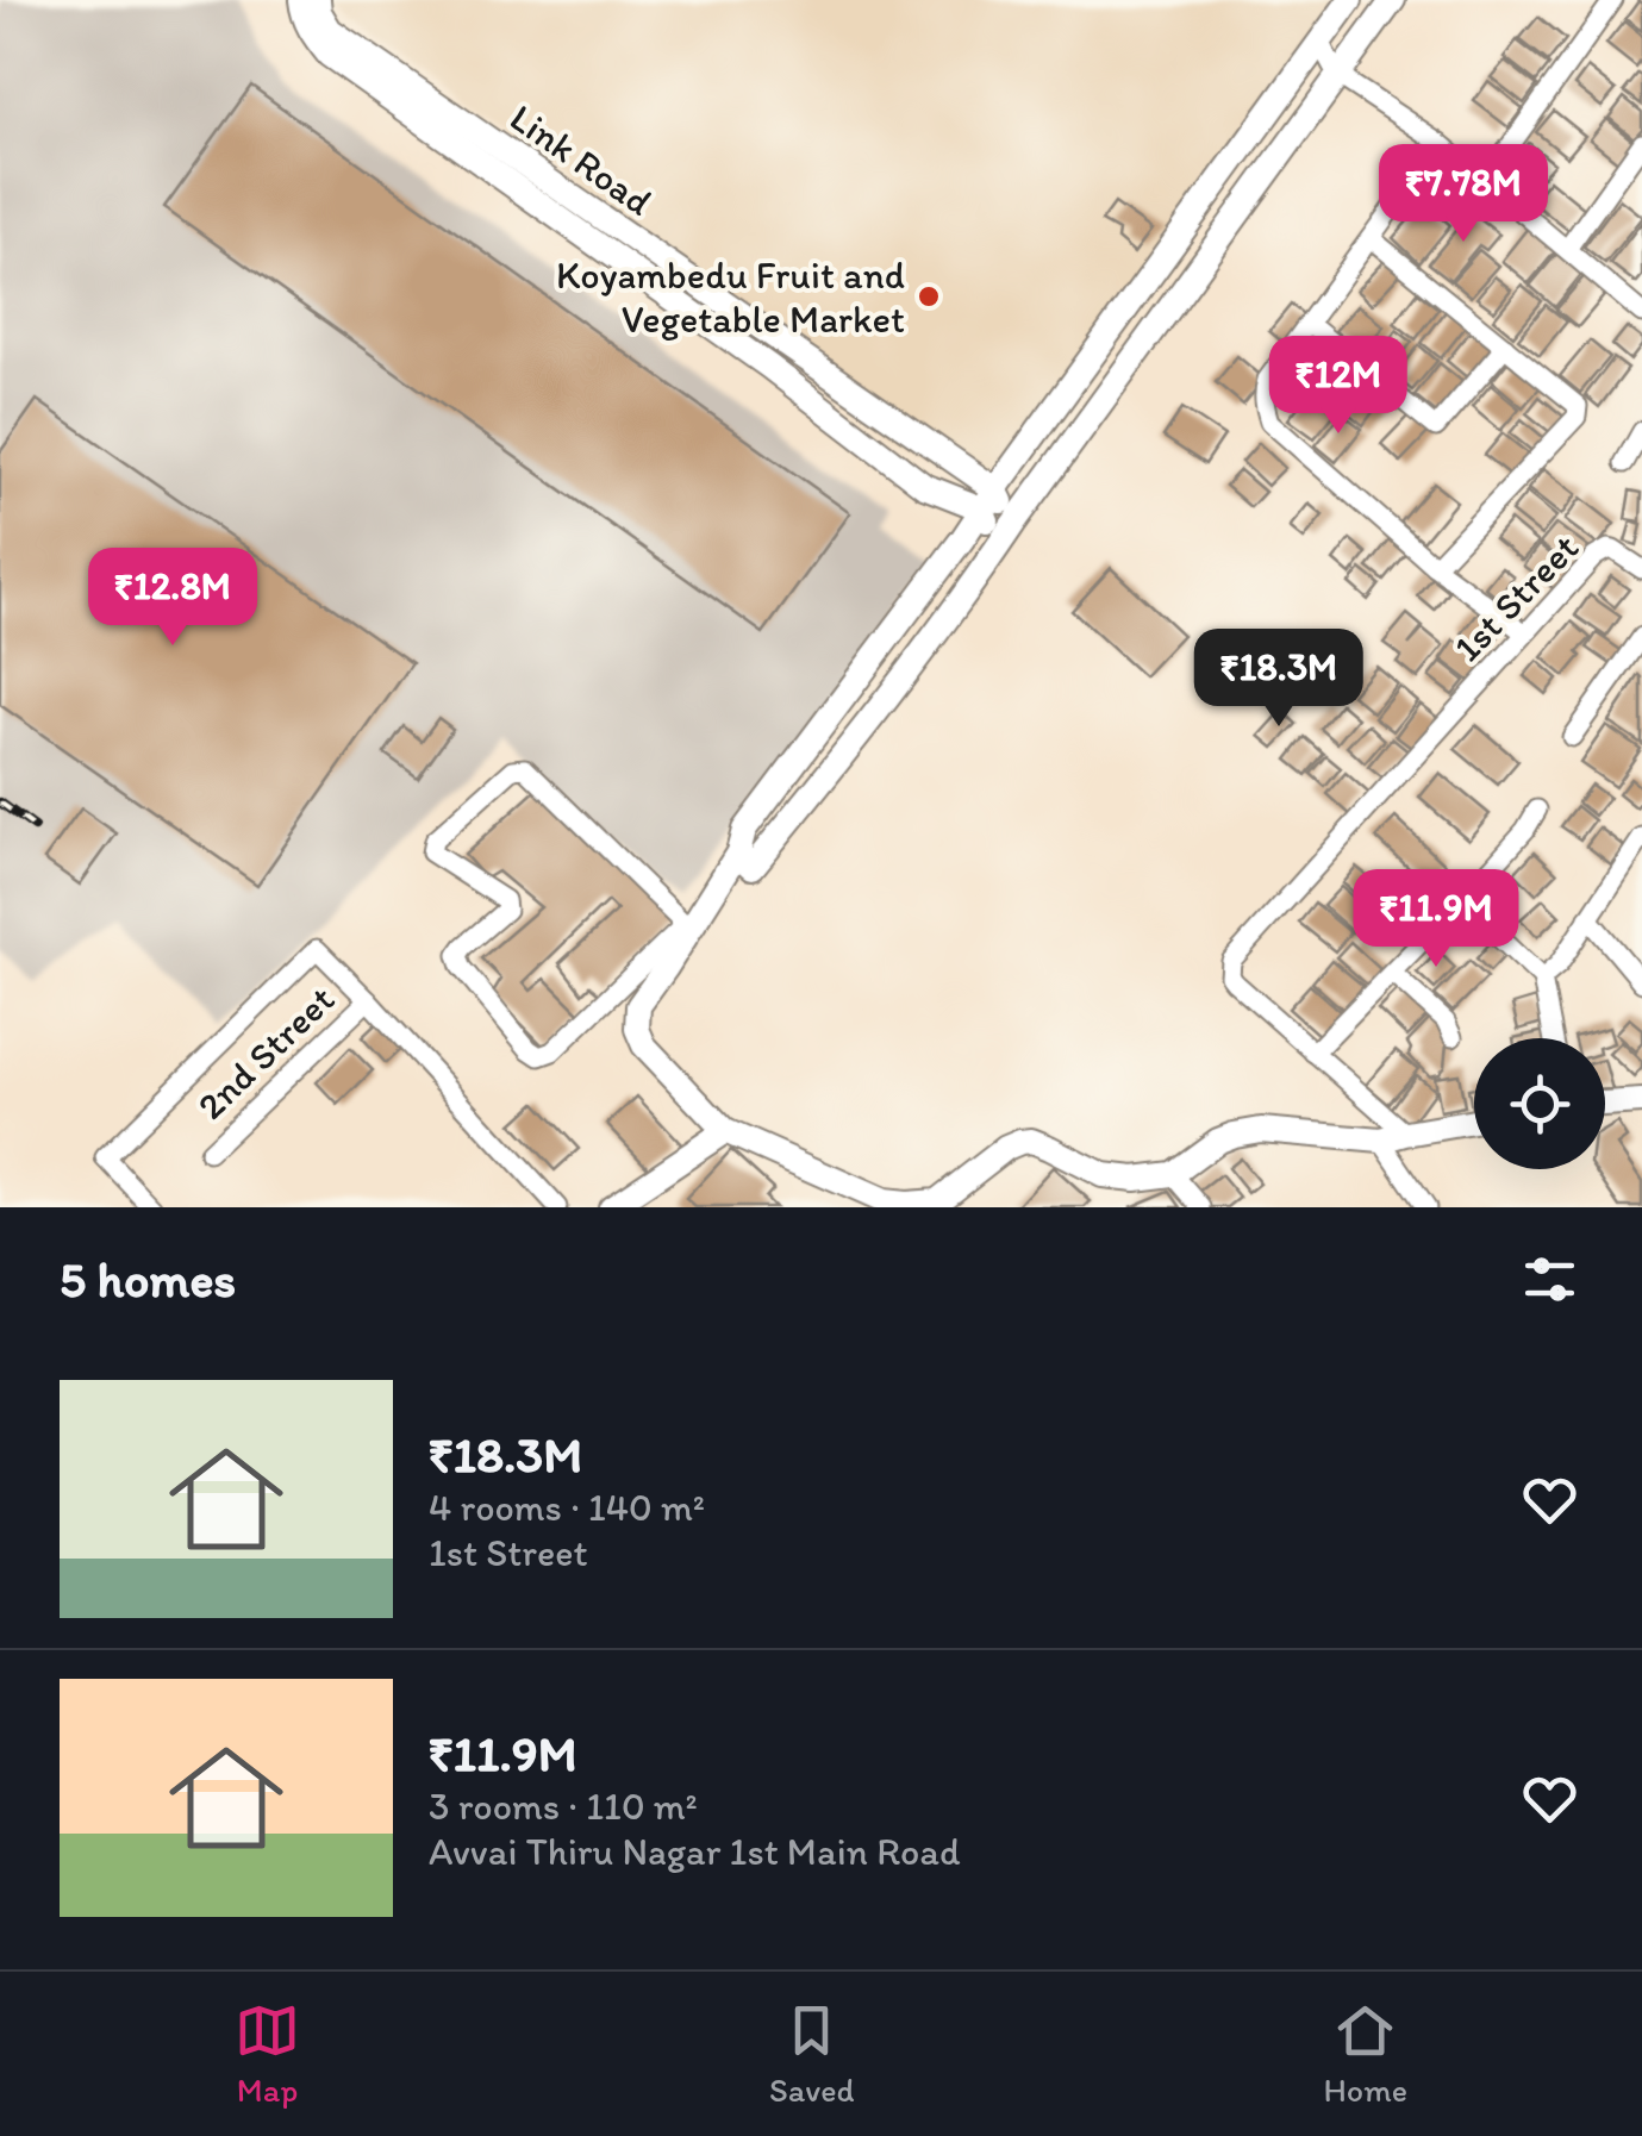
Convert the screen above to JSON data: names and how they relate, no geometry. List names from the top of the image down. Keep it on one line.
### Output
{"streets":{"street":["Link Road","1st Street","2nd Street"]},"places":["Koyambedu Fruit and Vegetable Market"],"page":{"price":["₹7.78M","₹12M","₹12.8M","₹18.3M","₹11.9M"],"heading":"5 homes","list":[{"name":"₹18.3M","note":"4 rooms · 140 m² · 1st Street"},{"name":"₹11.9M","note":"3 rooms · 110 m² · Avvai Thiru Nagar 1st Main Road"}],"tabs":["Map","Saved","Home"]}}
